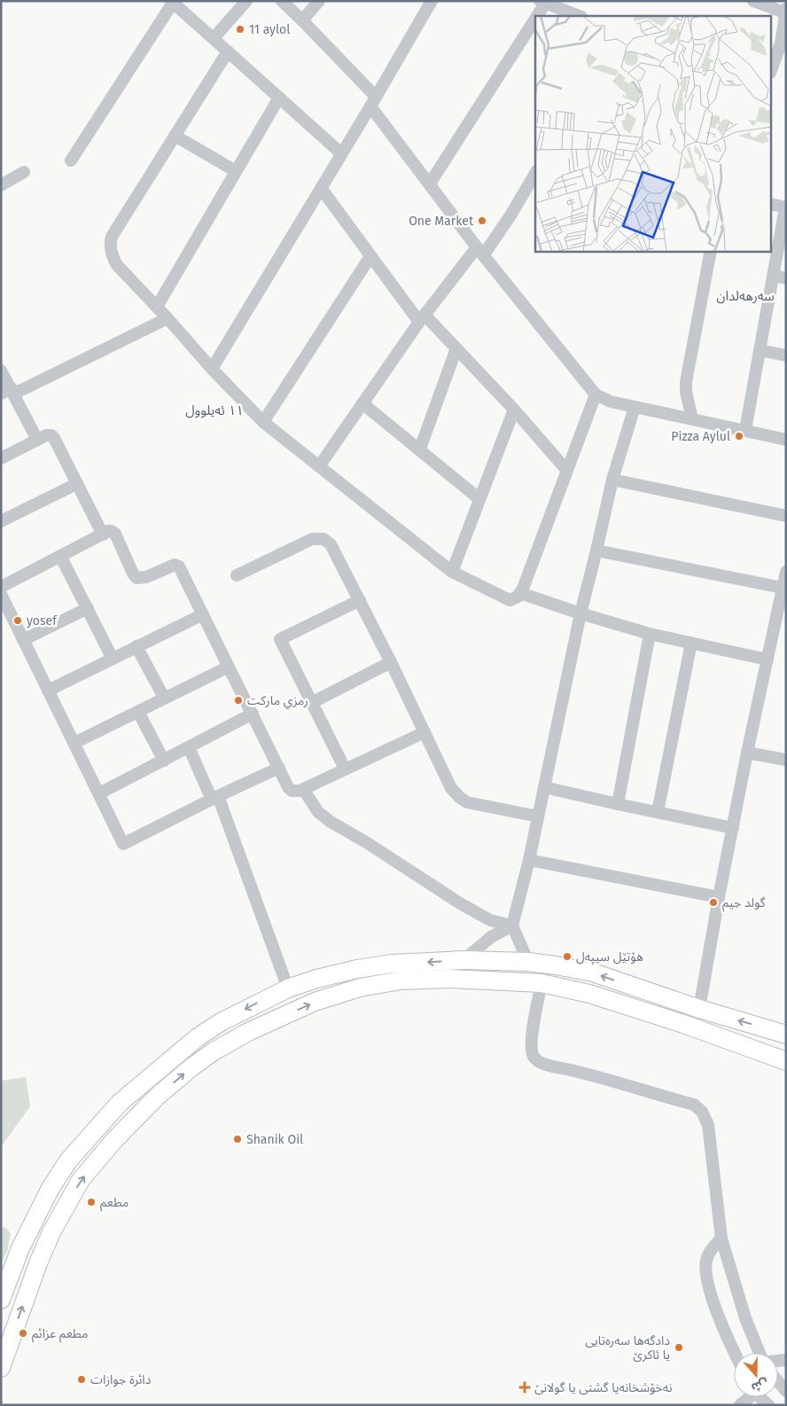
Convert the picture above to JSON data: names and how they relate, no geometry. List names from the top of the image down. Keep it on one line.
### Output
{"districts":["سەرهەلدان","١١ ئەیلوول"],"places":{"other":["11 aylol","One Market","Pizza Aylul","yosef","رمزي ماركت","گولد جیم","ھۆتێل سیپەل","Shanik Oil","مطعم","مطعم عزائم","دادگەها سەرەتایی یا ئاکرێ","دائرة جوازات"],"health":["نەخۆشخانەیا گشتی یا گولانێ"]},"north":"bottom"}
